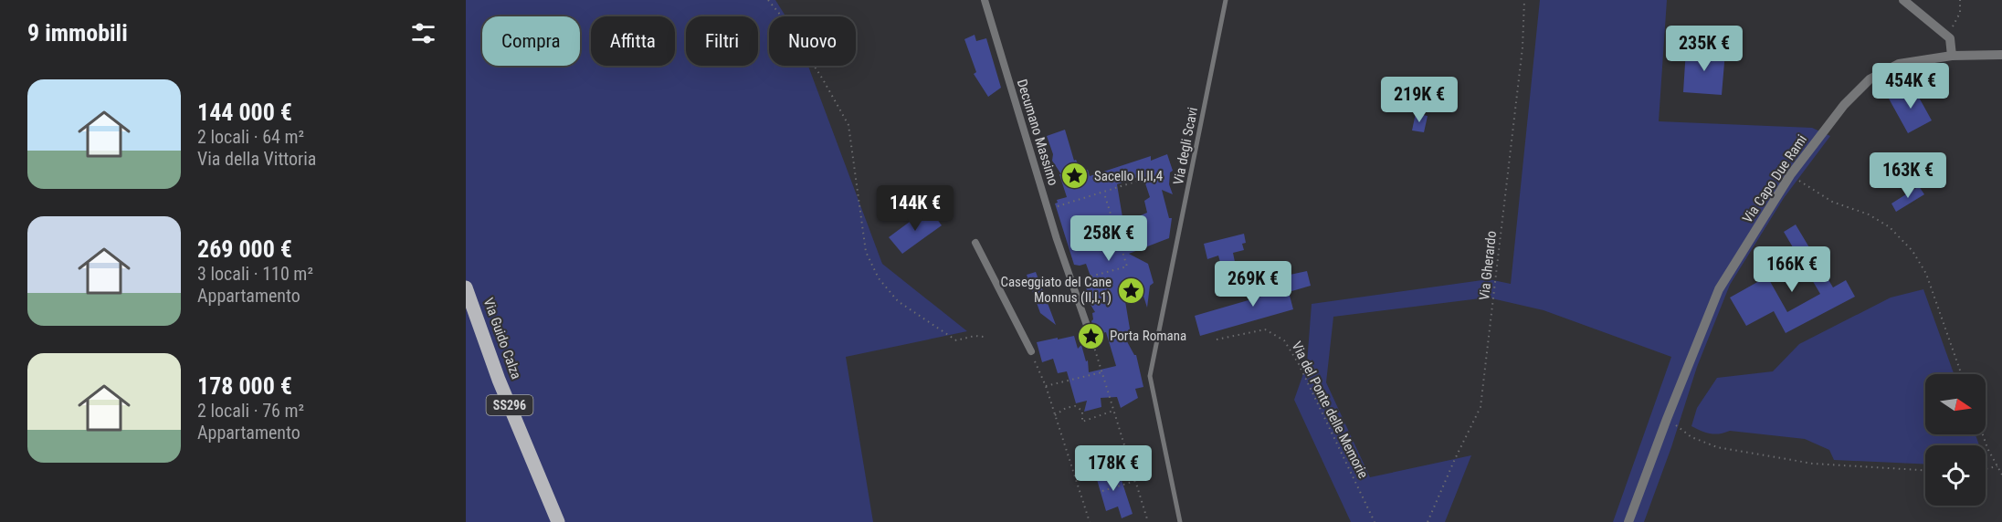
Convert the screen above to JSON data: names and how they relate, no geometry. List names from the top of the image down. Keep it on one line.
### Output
{"streets":{"main road":["Via Guido Calza","SS296"],"street":["Decumano Massimo","Via Capo Due Rami"],"lane":["Via degli Scavi"],"path":["Via Gherardo","Via del Ponte delle Memorie"]},"places":{"place":["Sacello II,II,4","Caseggiato del Cane Monnus (II,I,1)","Porta Romana"]},"north":"right","page":{"heading":"9 immobili","chip":["Compra","Affitta","Filtri","Nuovo"],"price":["235K €","454K €","219K €","163K €","144K €","258K €","166K €","269K €","178K €"],"list":[{"name":"144 000 €","note":"2 locali · 64 m² · Via della Vittoria"},{"name":"269 000 €","note":"3 locali · 110 m² · Appartamento"},{"name":"178 000 €","note":"2 locali · 76 m² · Appartamento"}]}}
